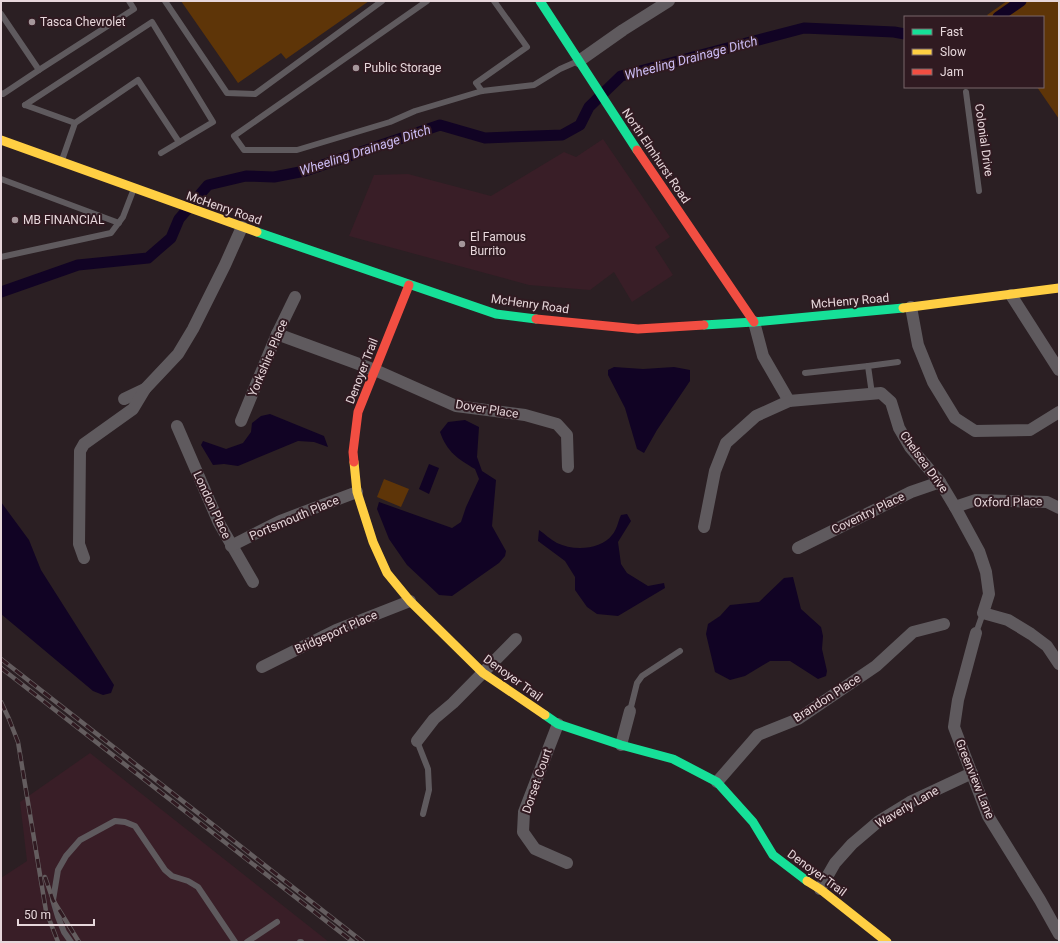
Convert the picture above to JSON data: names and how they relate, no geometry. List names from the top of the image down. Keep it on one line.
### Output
{"streets":{"main road":["North Elmhurst Road","McHenry Road","Denoyer Trail"],"street":["Yorkshire Place","Dover Place","Chelsea Drive","Oxford Place","London Place","Coventry Place","Portsmouth Place","Bridgeport Place","Brandon Place","Greenview Lane","Dorset Court","Waverly Lane"],"lane":["Colonial Drive"]},"crossings":[["North Elmhurst Road","McHenry Road"],["McHenry Road","Denoyer Trail"],["Yorkshire Place","Dover Place"],["Denoyer Trail","Dover Place"],["Denoyer Trail","Portsmouth Place"],["Denoyer Trail","Bridgeport Place"],["Denoyer Trail","Brandon Place"],["Denoyer Trail","Dorset Court"],["Denoyer Trail","Waverly Lane"],["Chelsea Drive","Oxford Place"],["Chelsea Drive","Coventry Place"],["Chelsea Drive","Greenview Lane"],["London Place","Portsmouth Place"],["Greenview Lane","Waverly Lane"]],"water":["Wheeling Drainage Ditch"],"places":["Tasca Chevrolet","Public Storage","MB FINANCIAL","El Famous Burrito"],"legend":["Fast","Slow","Jam"],"scale_bar":"50 m"}
